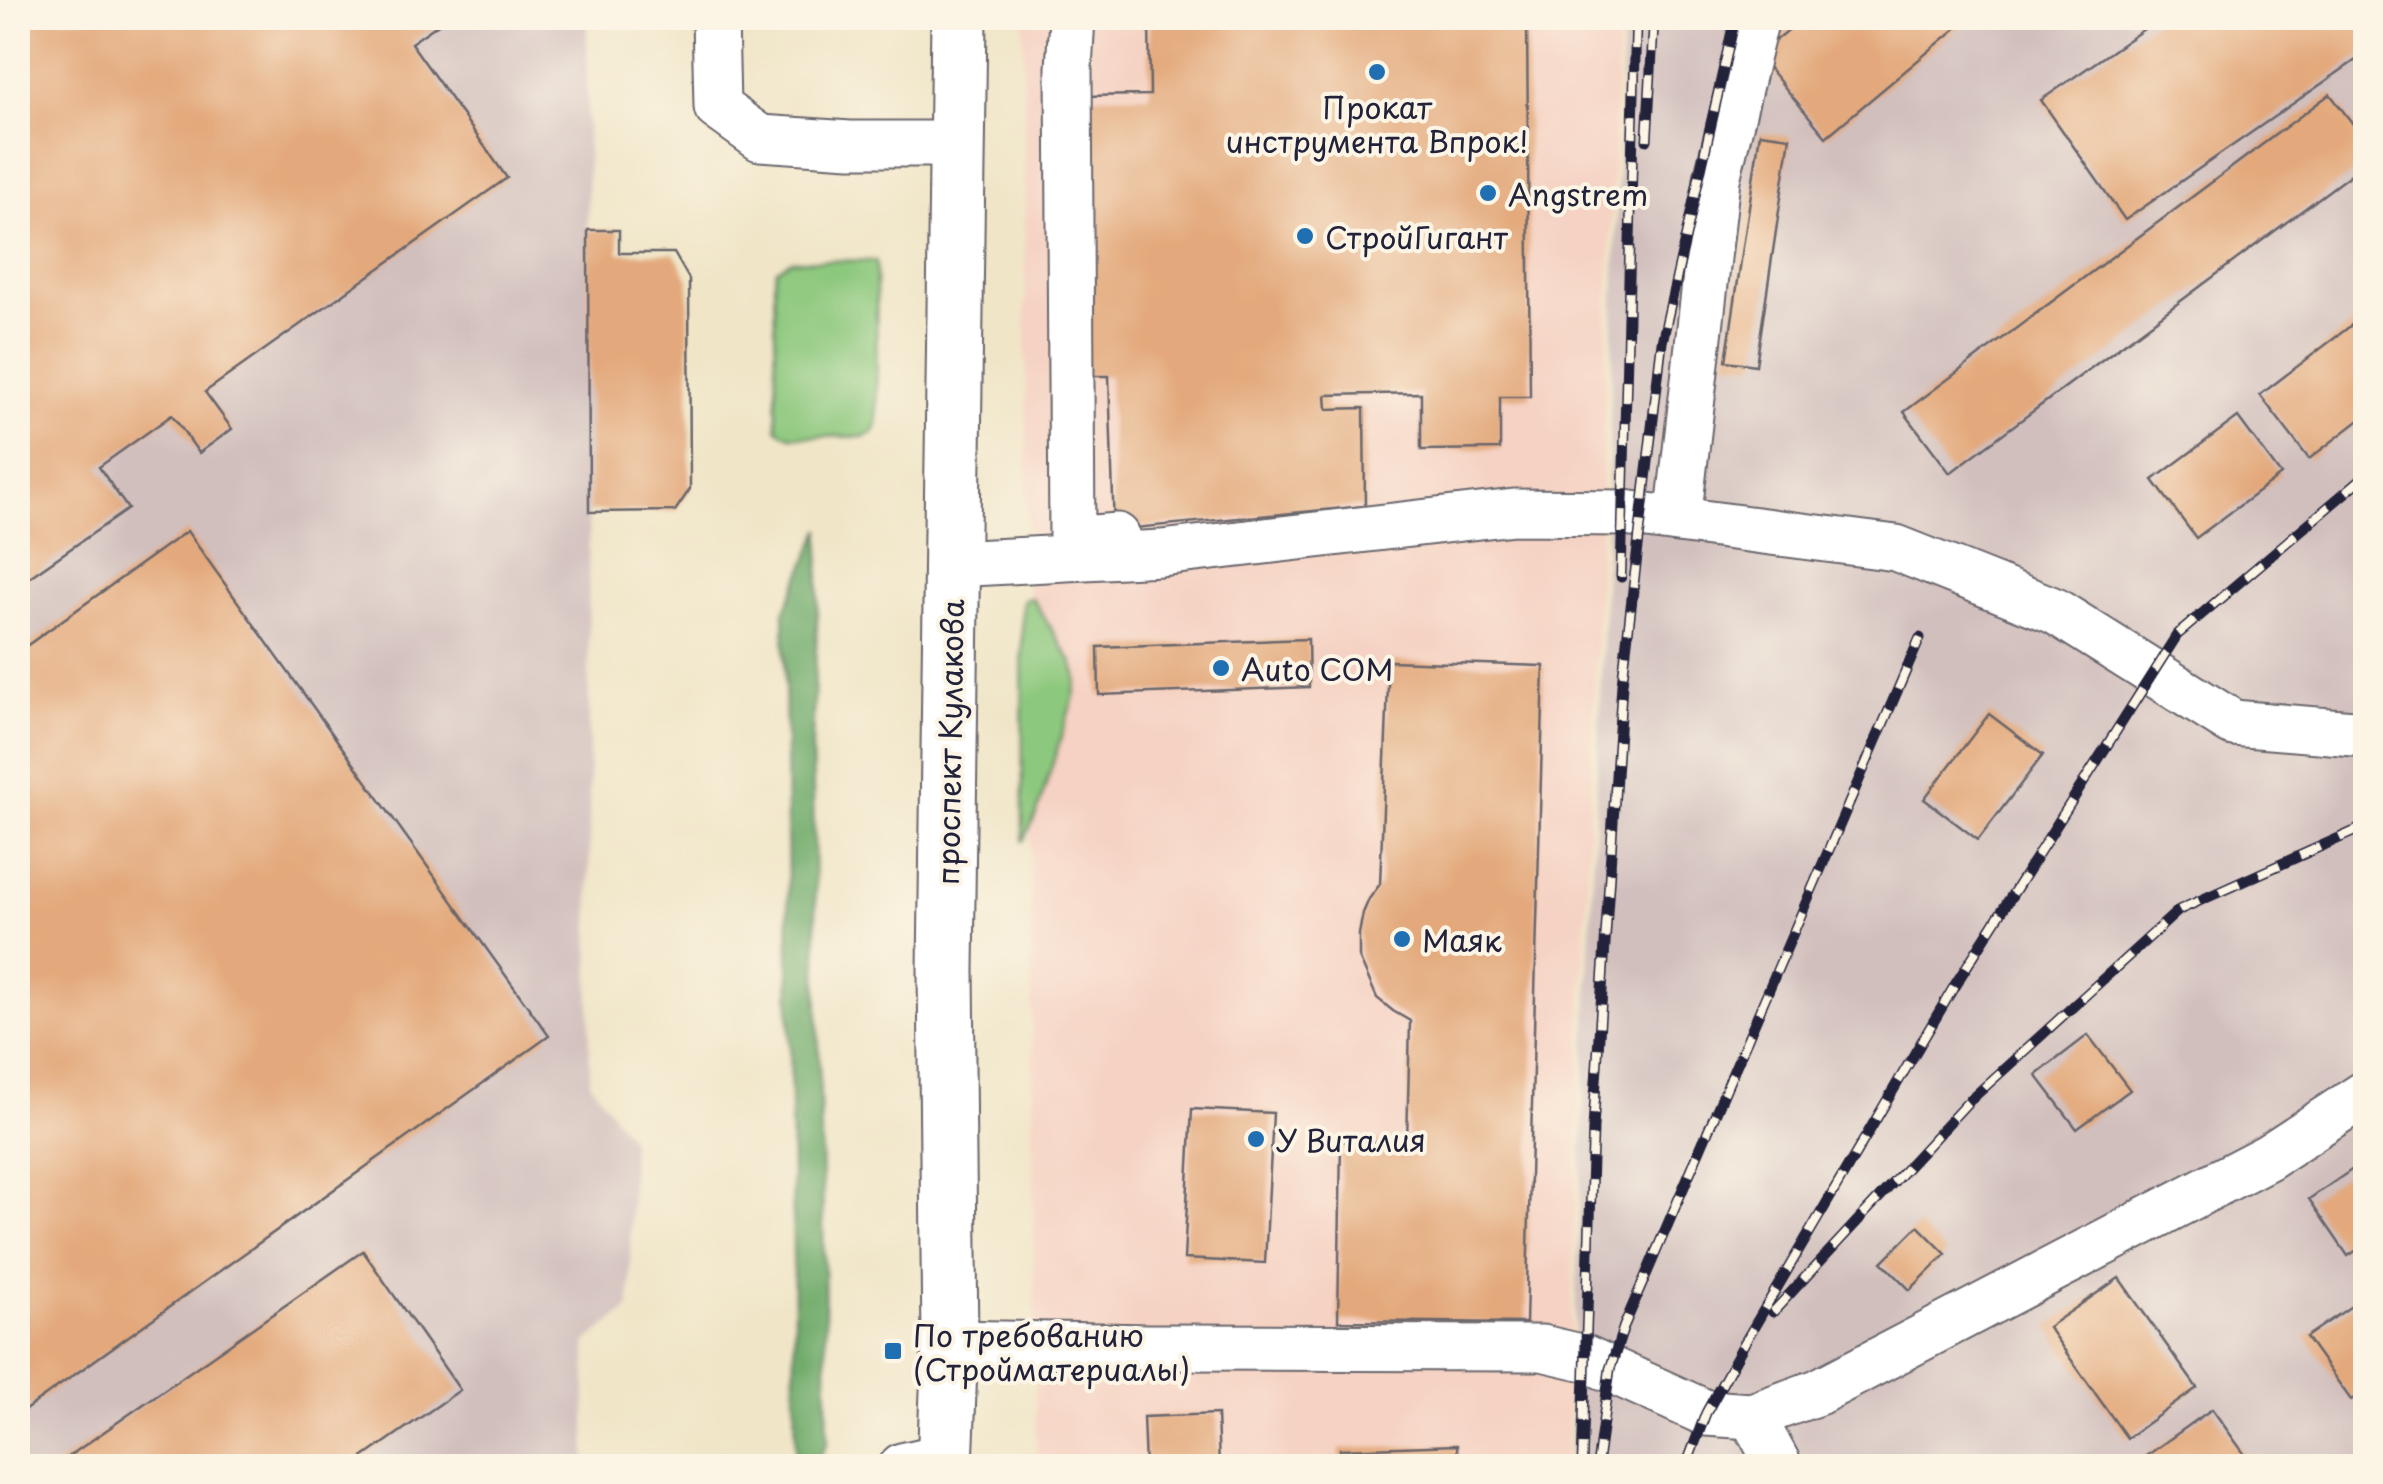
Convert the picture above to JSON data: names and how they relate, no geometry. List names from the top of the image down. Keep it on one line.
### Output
{"streets":{"main road":["проспект Кулакова"]},"places":{"other":["Прокат инструмента Впрок!","Angstrem","СтройГигант","Auto COM","Маяк","У Виталия"],"transit":["По требованию (Стройматериалы)"]}}
